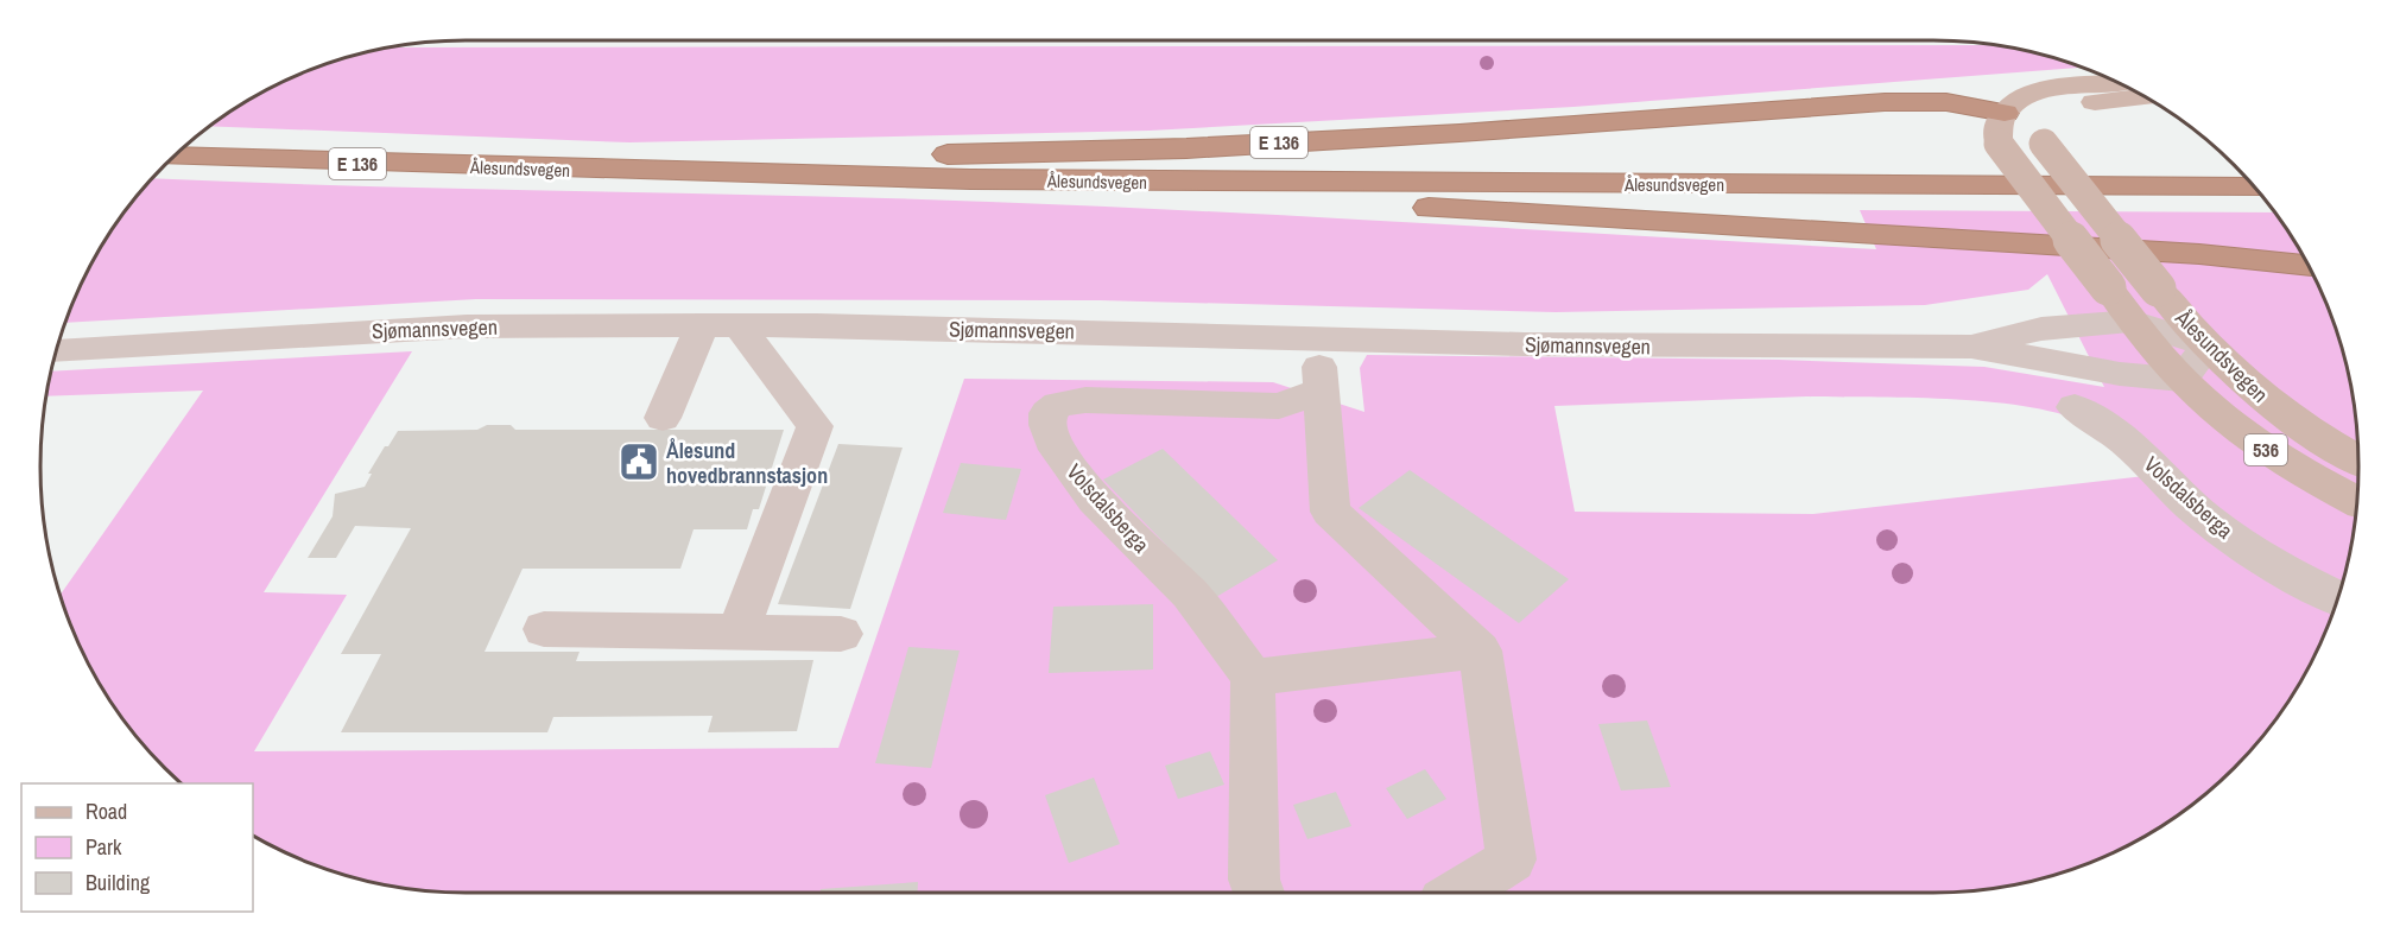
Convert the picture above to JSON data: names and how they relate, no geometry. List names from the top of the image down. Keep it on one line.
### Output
{"streets":{"highway":["E 136","Ålesundsvegen"],"main road":["536"],"street":["Sjømannsvegen","Volsdalsberga"]},"crossings":[["E 136","Ålesundsvegen"],["Ålesundsvegen","Sjømannsvegen"]],"places":{"public building":["Ålesund hovedbrannstasjon"]},"legend":["Road","Park","Building"]}
